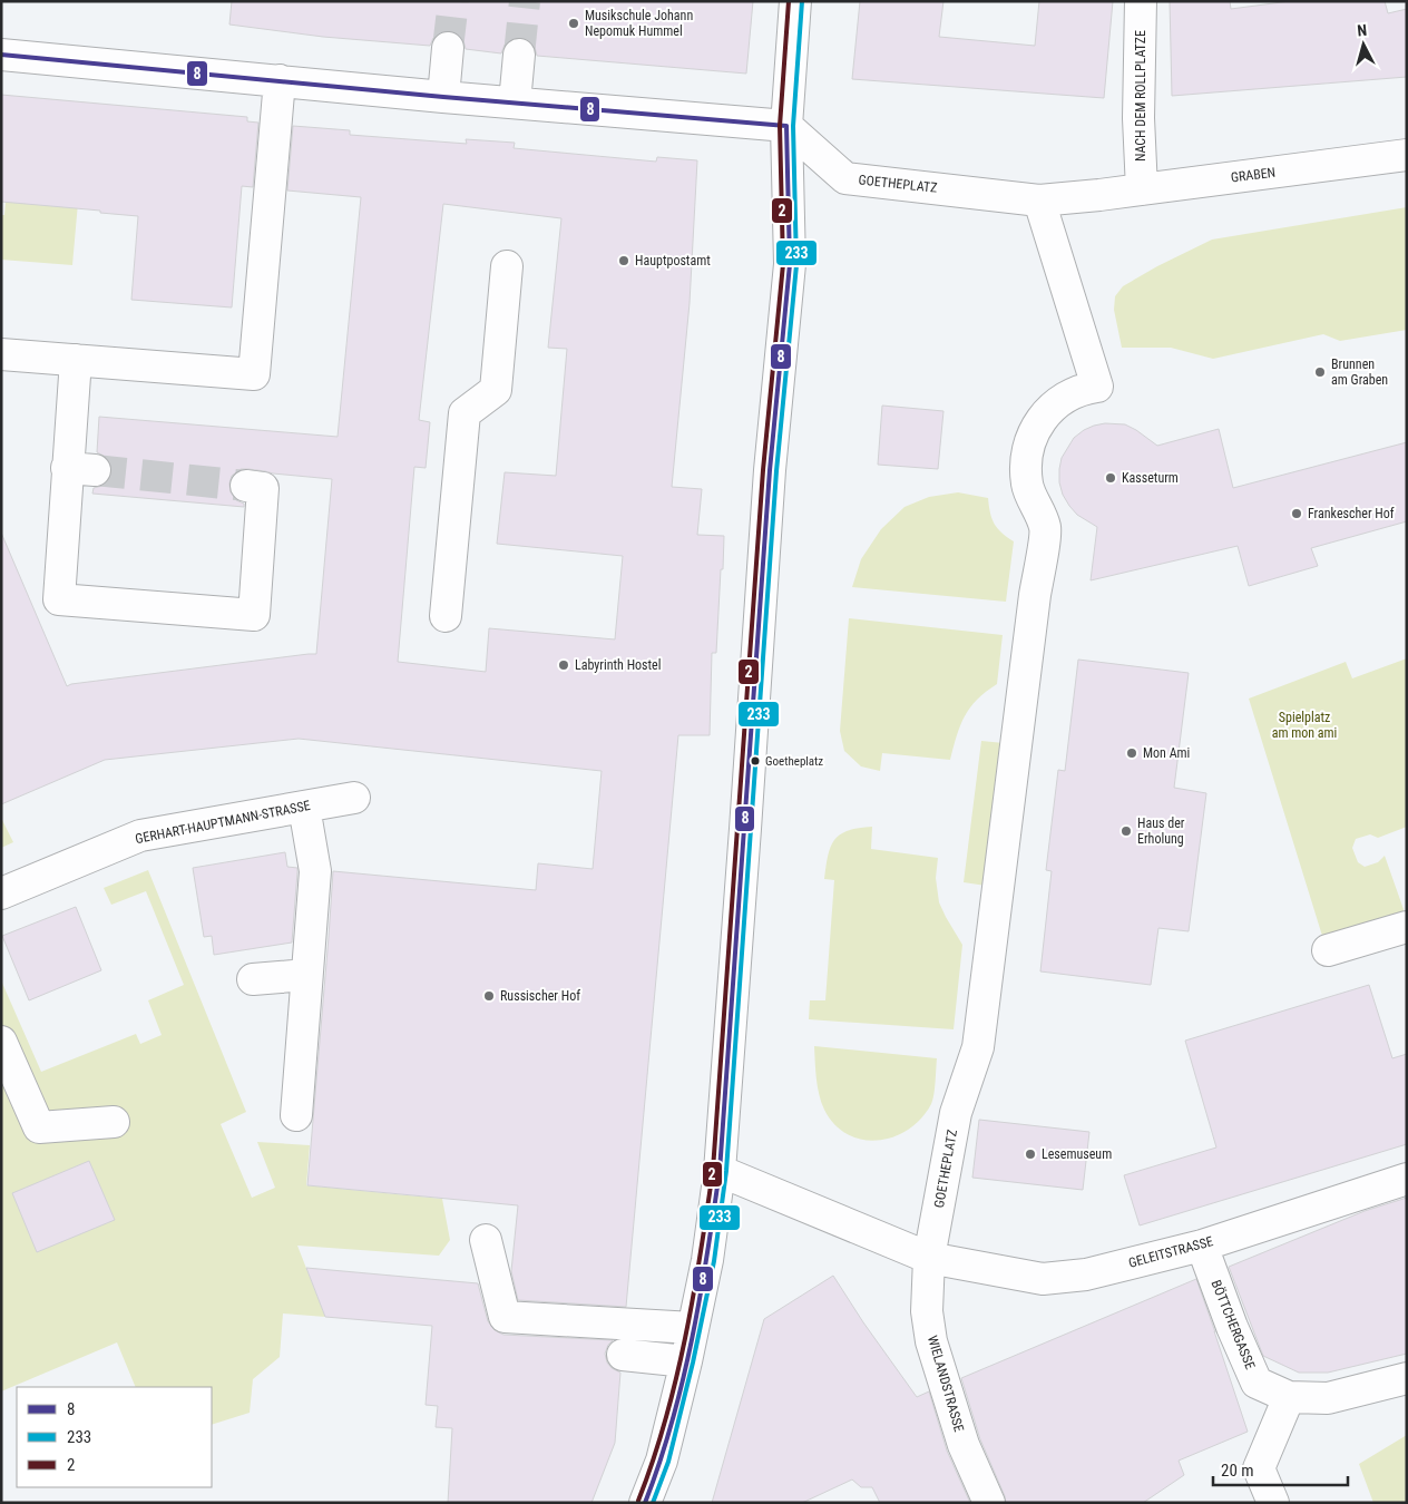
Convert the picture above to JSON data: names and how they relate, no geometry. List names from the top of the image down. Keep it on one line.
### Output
{"streets":{"street":["NACH DEM ROLLPLATZE","GRABEN","GOETHEPLATZ","GERHART-HAUPTMANN-STRASSE","GELEITSTRASSE","BÖTTCHERGASSE","WIELANDSTRASSE"]},"crossings":[["NACH DEM ROLLPLATZE","GRABEN"],["GRABEN","GOETHEPLATZ"],["GOETHEPLATZ","GELEITSTRASSE"],["GOETHEPLATZ","WIELANDSTRASSE"],["GELEITSTRASSE","BÖTTCHERGASSE"],["GELEITSTRASSE","WIELANDSTRASSE"]],"parks":["Spielplatz am mon ami"],"places":["Musikschule Johann Nepomuk Hummel","Hauptpostamt","Brunnen am Graben","Kasseturm","Frankescher Hof","Labyrinth Hostel","Mon Ami","Goetheplatz","Haus der Erholung","Russischer Hof","Lesemuseum"],"lines":["transit line 233","transit line 2","transit line 8"],"legend":["8","233","2"],"scale_bar":"20 m","north":"top"}
